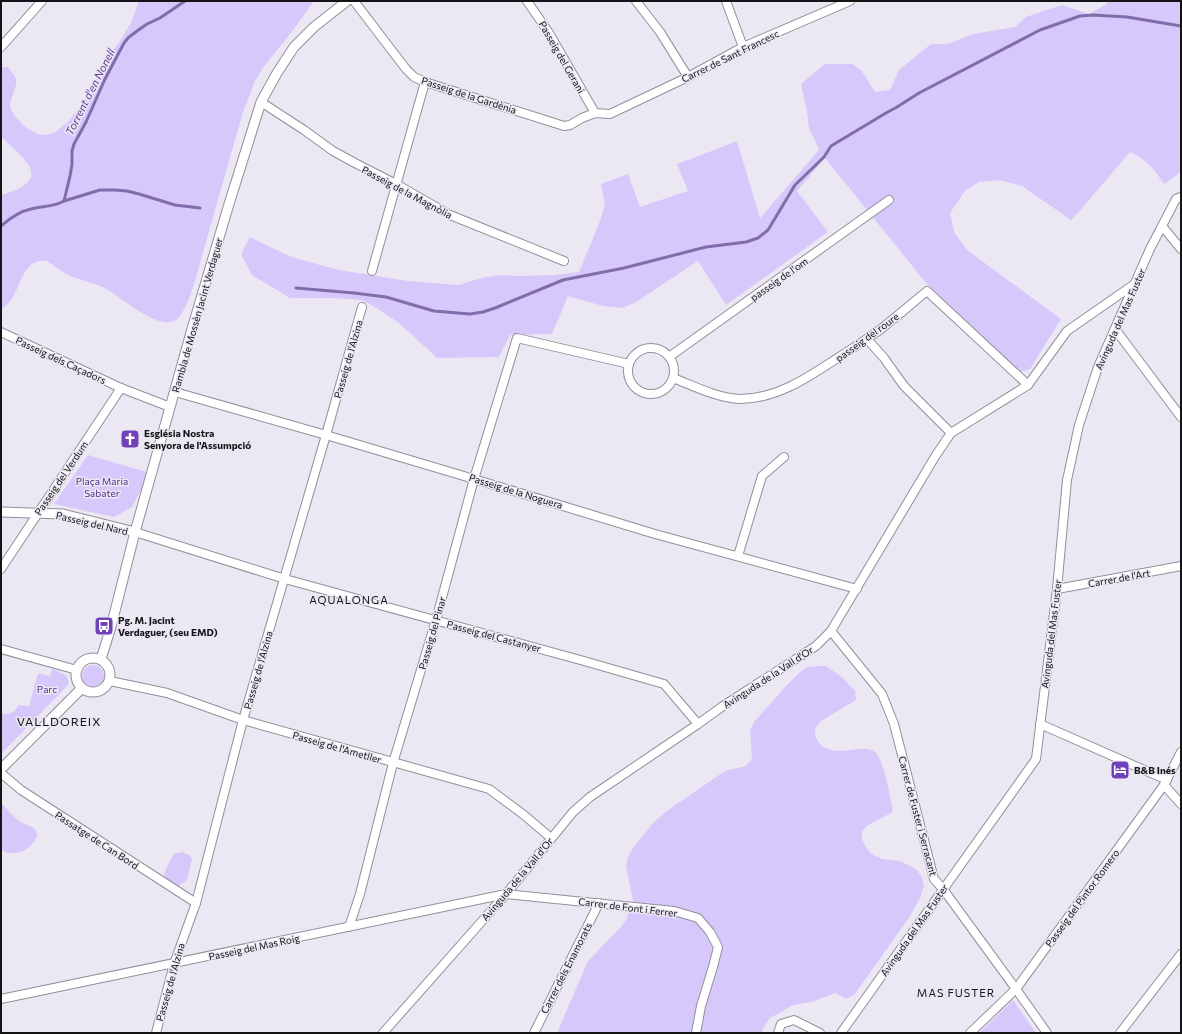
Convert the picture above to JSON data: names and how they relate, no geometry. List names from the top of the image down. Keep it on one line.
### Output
{"streets":{"street":["Carrer de Sant Francesc","Passeig del Gerani","Passeig de la Gardènia","Passeig de la Magnòlia","passeig de l'om","Rambla de Mossèn Jacint Verdaguer","Avinguda del Mas Fuster","passeig del roure","Passeig de l'Alzina","Passeig dels Caçadors","Passeig del Verdum","Passeig de la Noguera","Passeig del Nard","Carrer de l'Art","Passeig del Pinar","Passeig del Castanyer","Avinguda de la Vall d'Or","Passeig de l'Ametller","Carrer de Fuster i Serracant","Passatge de Can Bord","Passeig del Pintor Romero","Carrer de Font i Ferrer","Passeig del Mas Roig","Carrer dels Enamorats"]},"crossings":[["Carrer de Sant Francesc","Passeig del Gerani"],["Carrer de Sant Francesc","Passeig de la Gardènia"],["Passeig del Gerani","Passeig de la Gardènia"],["Passeig de la Magnòlia","Rambla de Mossèn Jacint Verdaguer"],["passeig de l'om","passeig del roure"],["passeig de l'om","Passeig del Pinar"],["Rambla de Mossèn Jacint Verdaguer","Passeig de la Noguera"],["Rambla de Mossèn Jacint Verdaguer","Passeig del Nard"],["Rambla de Mossèn Jacint Verdaguer","Passeig del Castanyer"],["Rambla de Mossèn Jacint Verdaguer","Passeig de l'Ametller"],["Avinguda del Mas Fuster","Carrer de l'Art"],["Avinguda del Mas Fuster","Avinguda de la Vall d'Or"],["Avinguda del Mas Fuster","Carrer de Fuster i Serracant"],["passeig del roure","Passeig del Pinar"],["passeig del roure","Avinguda de la Vall d'Or"],["Passeig de l'Alzina","Passeig de la Noguera"],["Passeig de l'Alzina","Passeig del Castanyer"],["Passeig de l'Alzina","Passeig de l'Ametller"],["Passeig de l'Alzina","Passatge de Can Bord"],["Passeig de l'Alzina","Passeig del Mas Roig"],["Passeig dels Caçadors","Passeig del Verdum"],["Passeig del Verdum","Passeig del Nard"],["Passeig de la Noguera","Passeig del Pinar"],["Passeig de la Noguera","Avinguda de la Vall d'Or"],["Passeig del Nard","Passeig del Castanyer"],["Passeig del Pinar","Passeig del Castanyer"],["Passeig del Pinar","Passeig de l'Ametller"],["Passeig del Pinar","Passeig del Mas Roig"],["Passeig del Castanyer","Avinguda de la Vall d'Or"],["Avinguda de la Vall d'Or","Passeig de l'Ametller"],["Avinguda de la Vall d'Or","Carrer de Fuster i Serracant"],["Avinguda de la Vall d'Or","Carrer de Font i Ferrer"],["Avinguda de la Vall d'Or","Passeig del Mas Roig"],["Carrer de Fuster i Serracant","Passeig del Pintor Romero"],["Carrer de Font i Ferrer","Passeig del Mas Roig"],["Carrer de Font i Ferrer","Carrer dels Enamorats"]],"districts":["AQUALONGA","VALLDOREIX","MAS FUSTER"],"water":["Torrent d'en Nonell"],"parks":["Plaça Maria Sabater","Parc"],"places":{"church":["Església Nostra Senyora de l'Assumpció"],"bus stop":["Pg. M. Jacint Verdaguer, (seu EMD)"],"hotel":["B&B Inés"]}}
